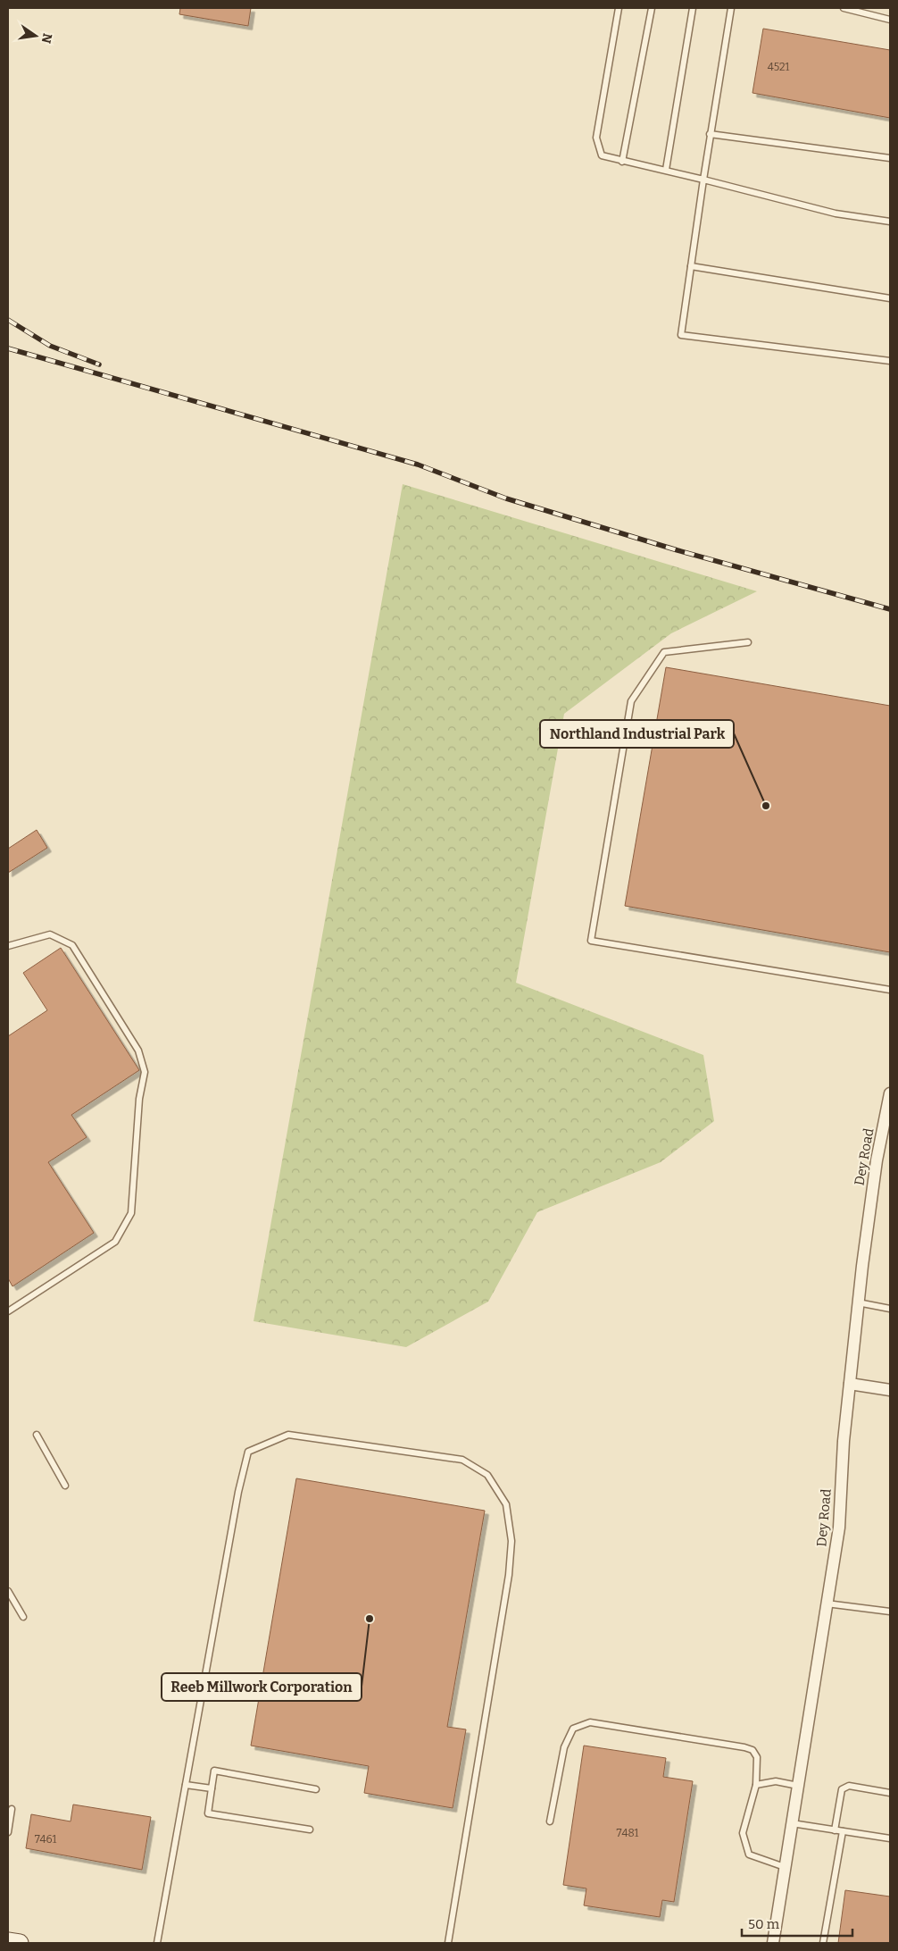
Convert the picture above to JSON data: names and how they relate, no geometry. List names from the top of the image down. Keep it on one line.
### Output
{"streets":{"street":["Dey Road"]},"places":["Northland Industrial Park","Reeb Millwork Corporation"],"house_numbers":["4521","7481","7461"],"scale_bar":"50 m","north":"right"}
